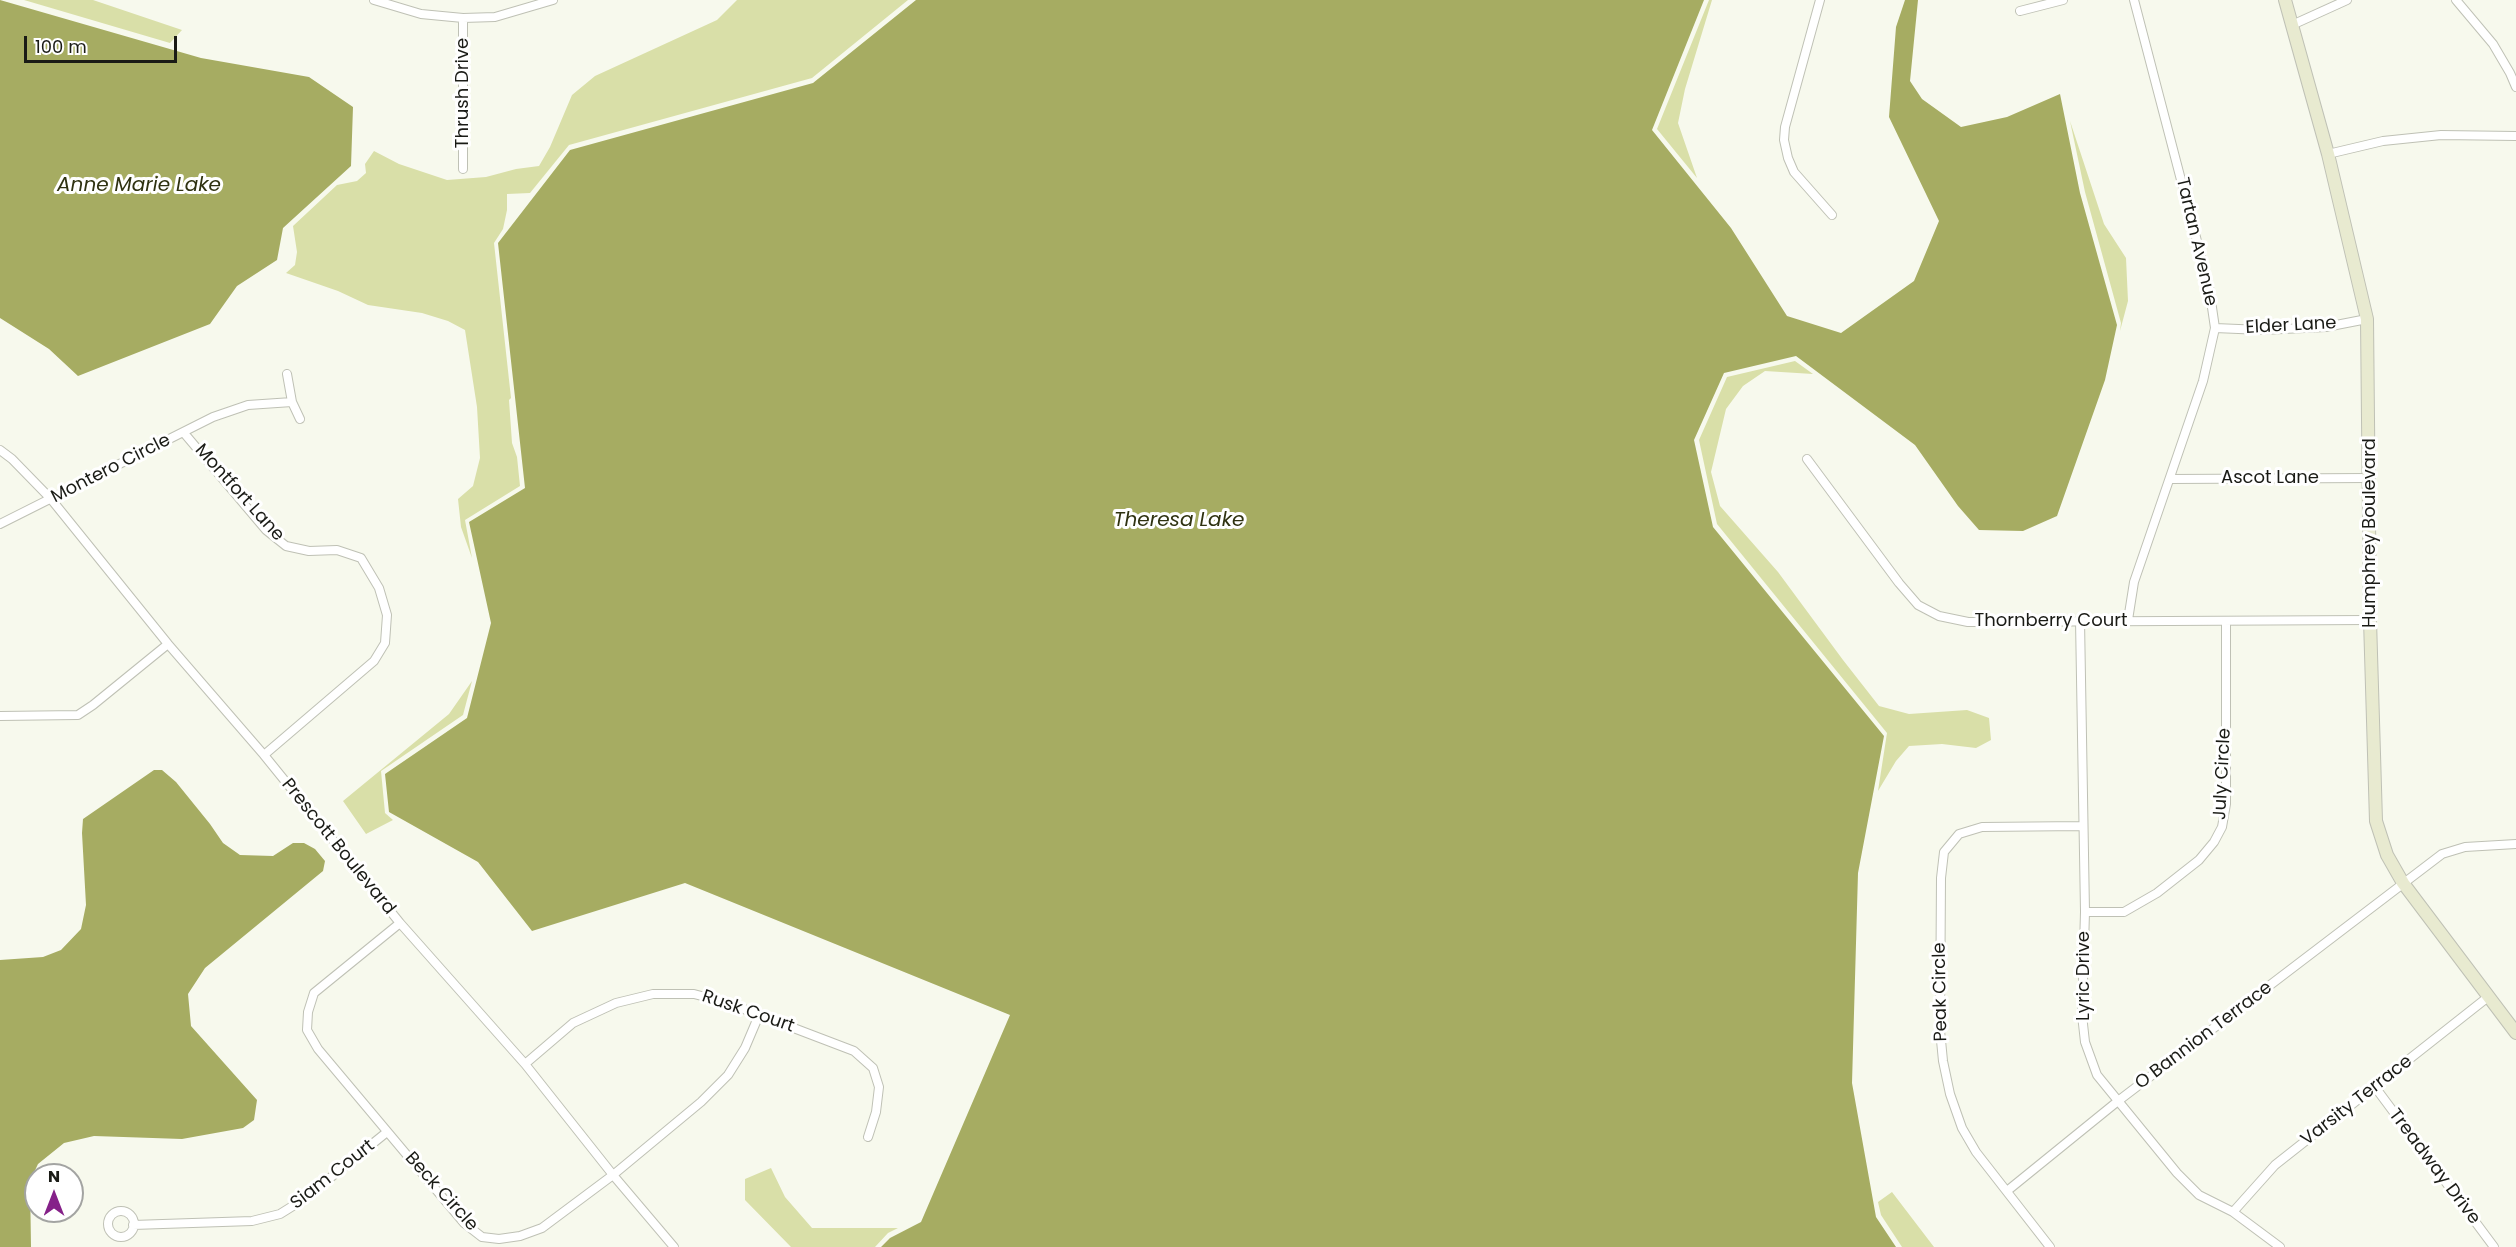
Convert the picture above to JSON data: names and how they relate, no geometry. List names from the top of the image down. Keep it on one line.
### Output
{"streets":{"street":["Thrush Drive","Tartan Avenue","Elder Lane","Montero Circle","Ascot Lane","Montfort Lane","Humphrey Boulevard","Thornberry Court","July Circle","Prescott Boulevard","Lyric Drive","Peak Circle","Rusk Court","O Bannion Terrace","Varsity Terrace","Treadway Drive","Siam Court","Beck Circle"]},"crossings":[["Tartan Avenue","Elder Lane"],["Tartan Avenue","Ascot Lane"],["Tartan Avenue","Thornberry Court"],["Elder Lane","Humphrey Boulevard"],["Montero Circle","Montfort Lane"],["Montero Circle","Prescott Boulevard"],["Ascot Lane","Humphrey Boulevard"],["Montfort Lane","Prescott Boulevard"],["Humphrey Boulevard","Thornberry Court"],["Humphrey Boulevard","O Bannion Terrace"],["Humphrey Boulevard","Varsity Terrace"],["Thornberry Court","July Circle"],["Thornberry Court","Lyric Drive"],["July Circle","Lyric Drive"],["Prescott Boulevard","Rusk Court"],["Prescott Boulevard","Beck Circle"],["Lyric Drive","Peak Circle"],["Lyric Drive","O Bannion Terrace"],["Lyric Drive","Varsity Terrace"],["Peak Circle","O Bannion Terrace"],["Rusk Court","Beck Circle"],["Varsity Terrace","Treadway Drive"],["Siam Court","Beck Circle"]],"water":["Anne Marie Lake","Theresa Lake"],"scale_bar":"100 m","north":"top"}
